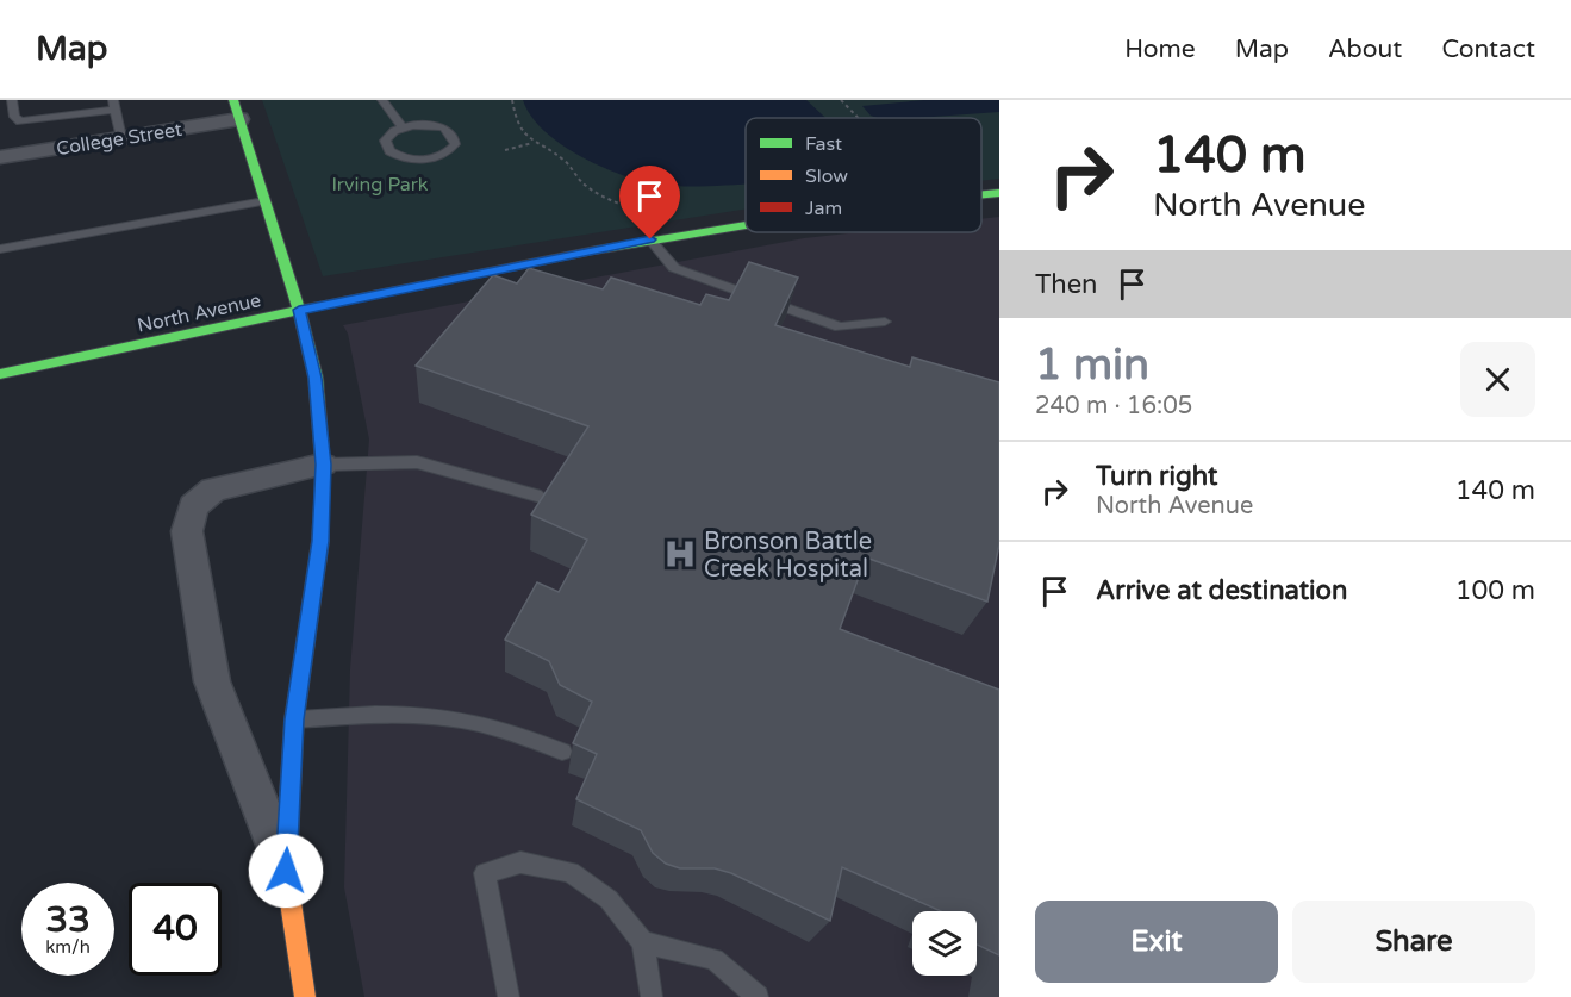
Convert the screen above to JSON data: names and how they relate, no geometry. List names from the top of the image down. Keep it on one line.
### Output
{"streets":{"street":["College Street","North Avenue"]},"parks":["Irving Park"],"places":{"hospital":["Bronson Battle Creek Hospital"]},"legend":["Fast","Slow","Jam"],"page":{"header":"Map","nav":["Home","Map","About","Contact"],"turn":["140 m","North Avenue"],"then":"Then","heading":["1 min","240 m · 16:05"],"list":[{"name":"Turn right","note":"North Avenue","value":"140 m"},{"name":"Arrive at destination","value":"100 m"}],"speed":"33 km/h","limit":"40","buttons":["Exit","Share"]}}
